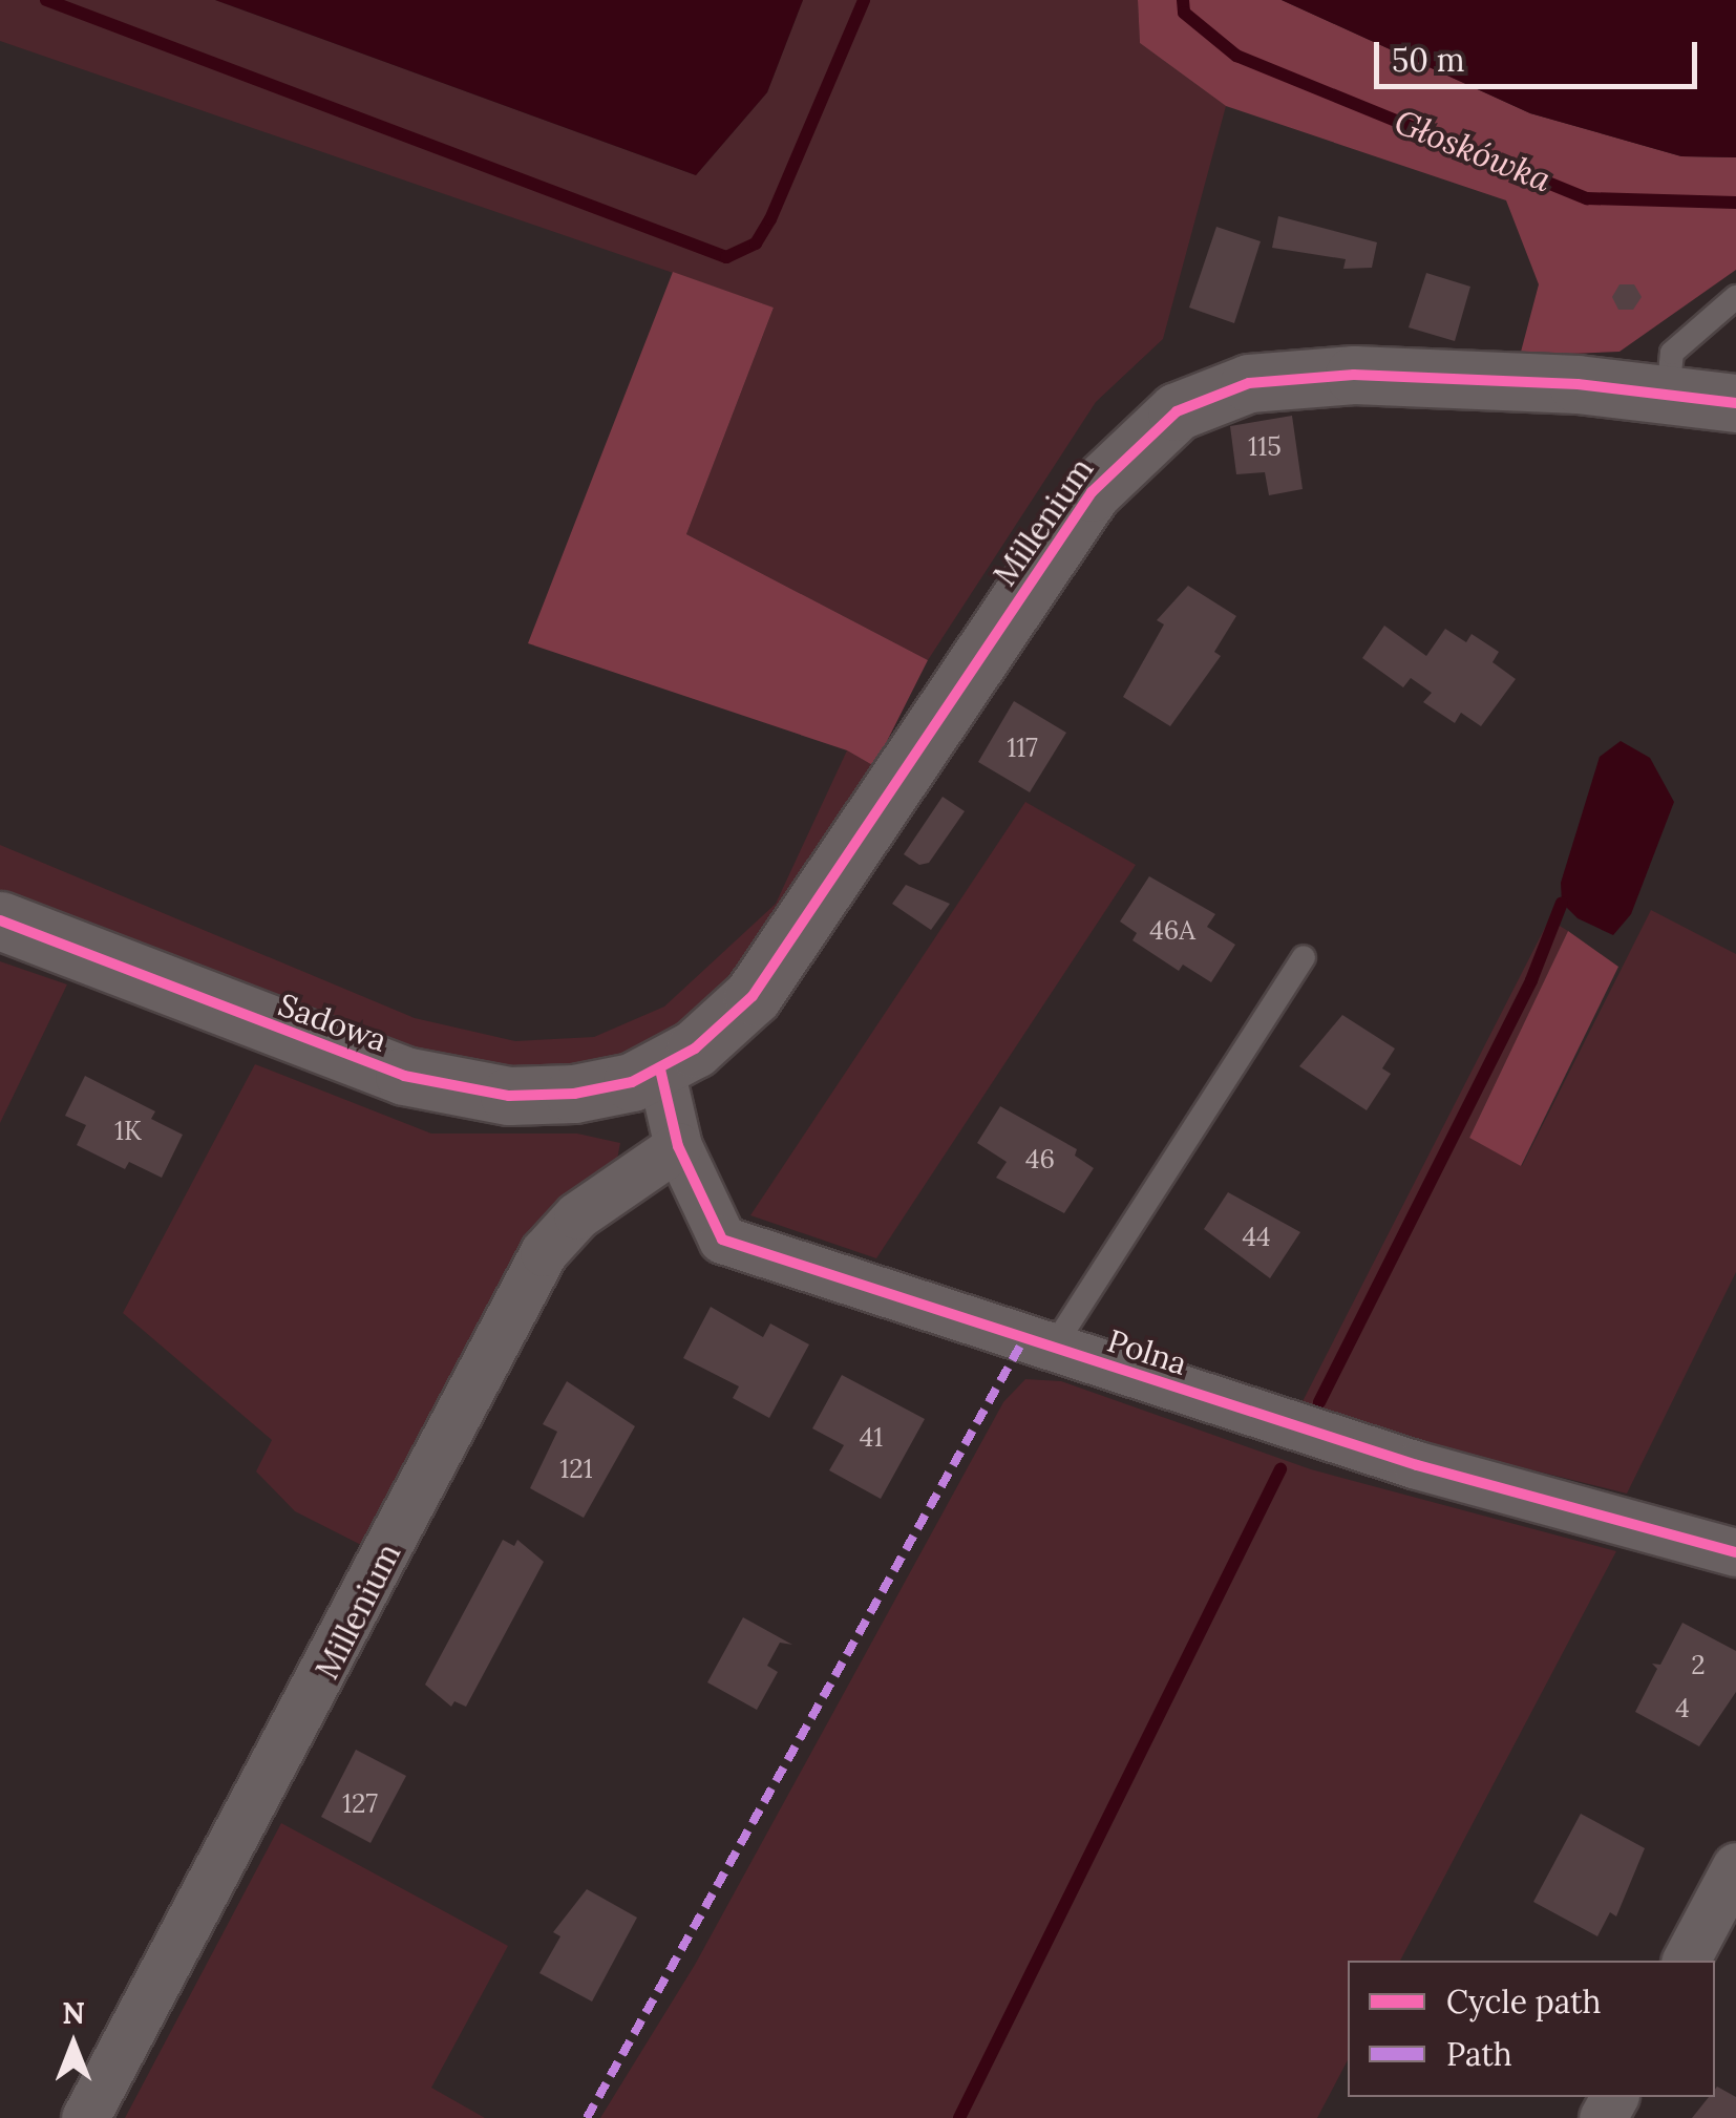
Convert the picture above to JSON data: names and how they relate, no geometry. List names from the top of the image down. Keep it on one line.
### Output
{"streets":{"street":["Millenium","Sadowa","Polna"]},"crossings":[["Millenium","Sadowa"],["Millenium","Polna"],["Sadowa","Polna"]],"water":["Głoskówka"],"house_numbers":["115","117","46A","1K","46","44","41","121","2","4","127"],"legend":["Cycle path","Path"],"scale_bar":"50 m","north":"top"}
